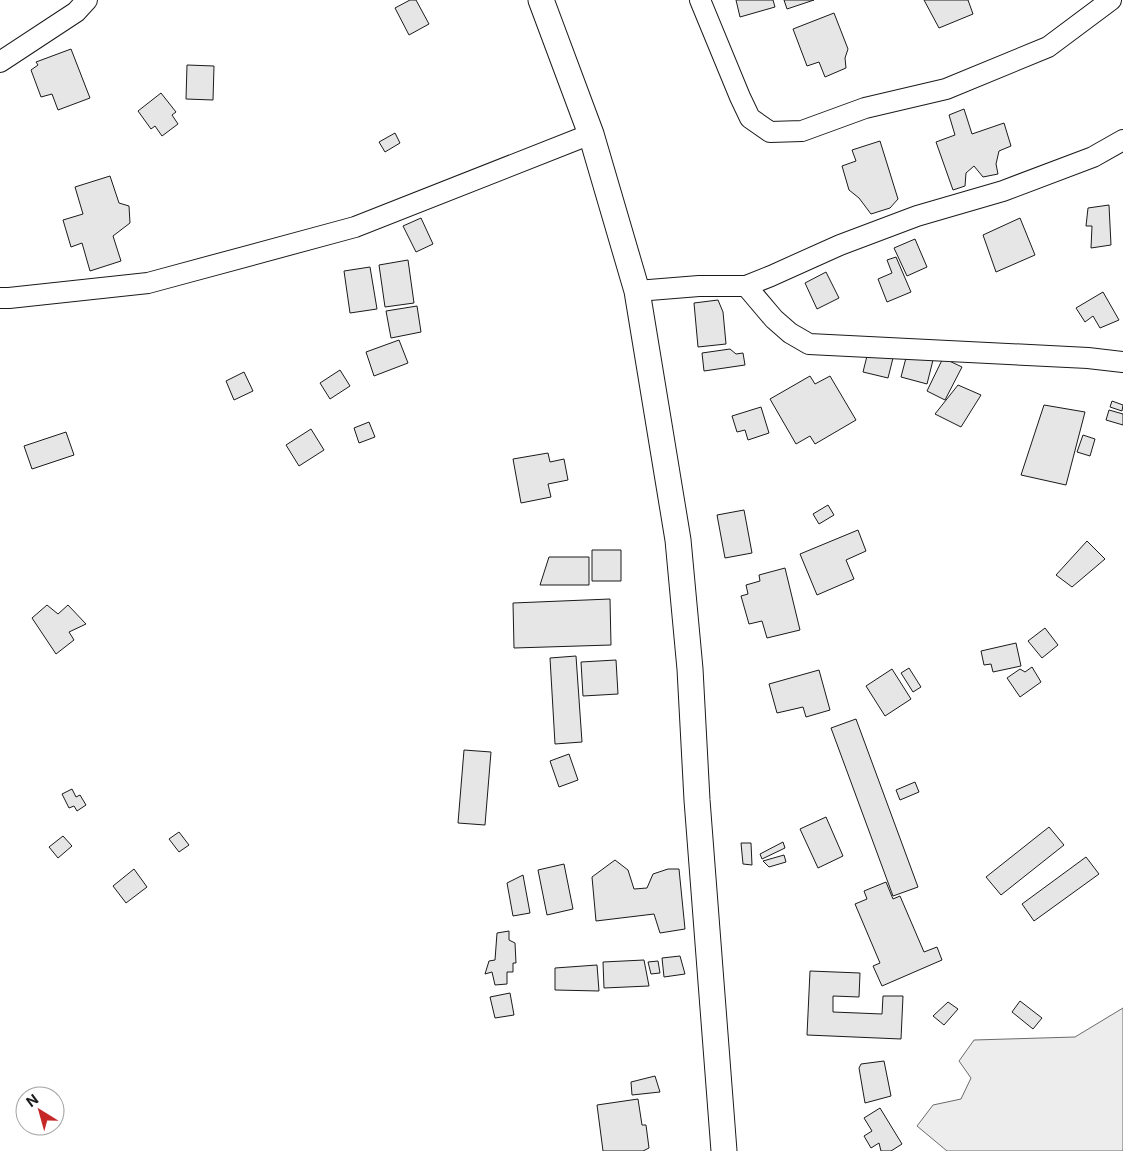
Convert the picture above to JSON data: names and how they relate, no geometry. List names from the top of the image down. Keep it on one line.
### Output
{"north":"top left"}
